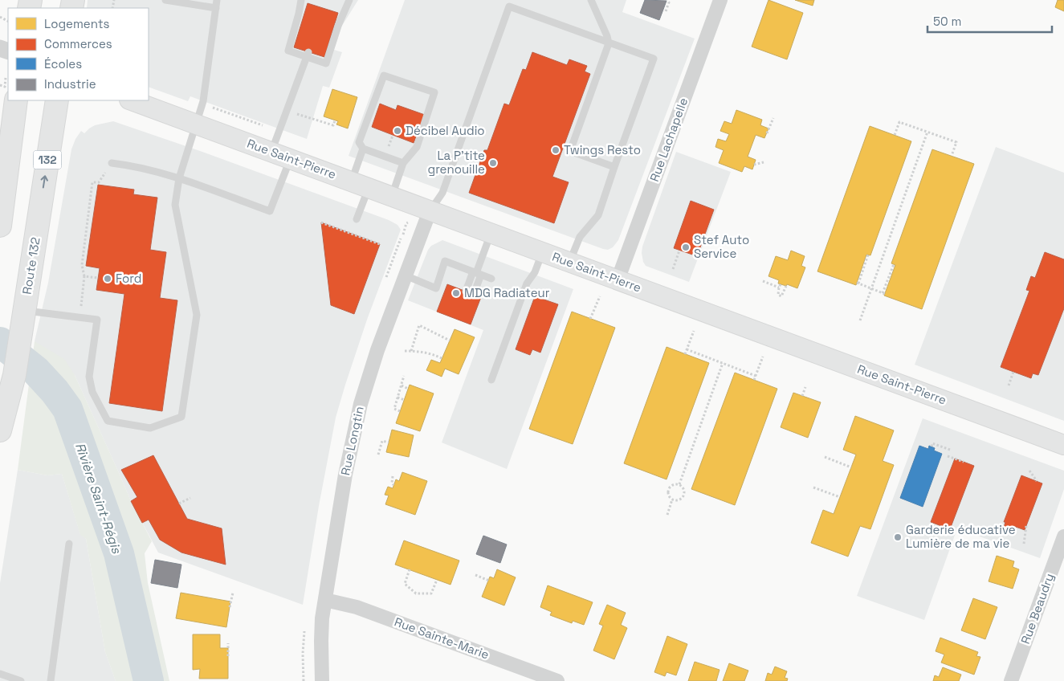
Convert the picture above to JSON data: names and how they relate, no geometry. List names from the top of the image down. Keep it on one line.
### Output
{"streets":{"highway":["132","Route 132"],"main road":["Rue Saint-Pierre"],"street":["Rue Lachapelle","Rue Longtin","Rue Beaudry","Rue Sainte-Marie"]},"crossings":[["Rue Lachapelle","Rue Saint-Pierre"],["Rue Saint-Pierre","Rue Longtin"],["Rue Longtin","Rue Sainte-Marie"]],"water":["Rivière Saint-Régis"],"places":["Décibel Audio","Twings Resto","La P'tite grenouille","Stef Auto Service","Ford","MDG Radiateur","Garderie éducative Lumière de ma vie"],"legend":["Logements","Commerces","Écoles","Industrie"],"scale_bar":"50 m"}
